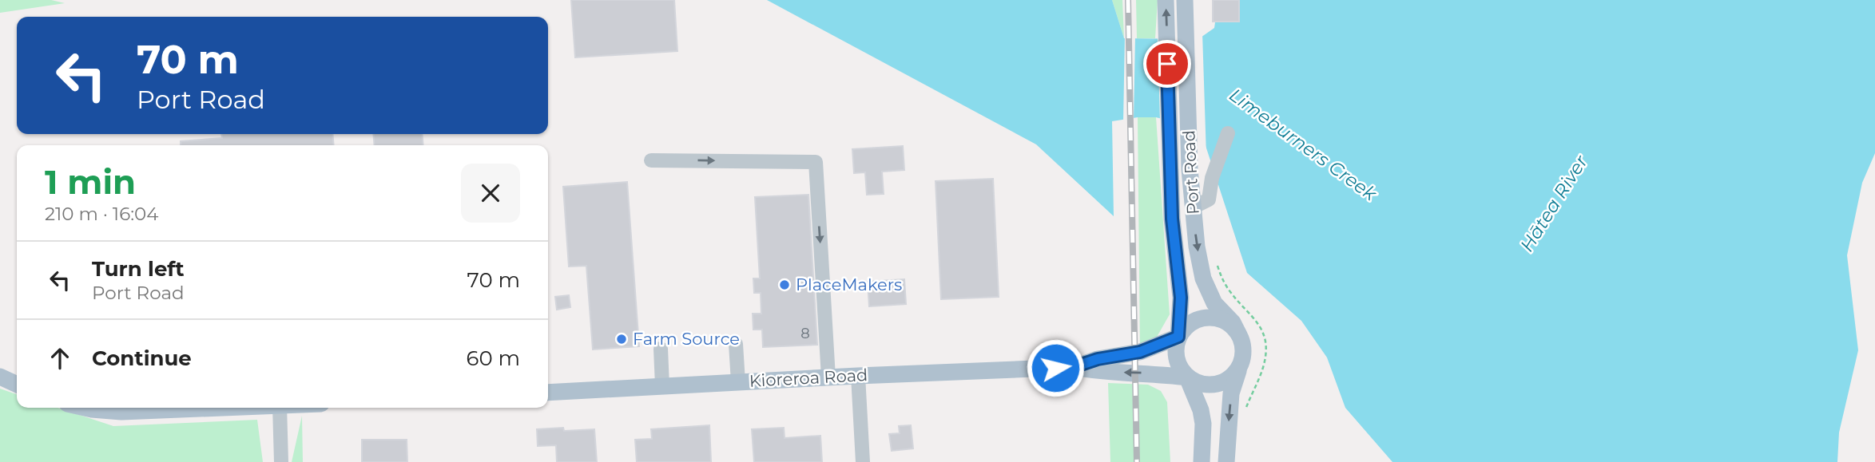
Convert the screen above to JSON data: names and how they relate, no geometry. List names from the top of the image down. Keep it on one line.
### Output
{"streets":{"main road":["Port Road","Kioreroa Road"]},"crossings":[["Port Road","Kioreroa Road"]],"water":["Limeburners Creek","Hātea River"],"places":["PlaceMakers","Farm Source"],"house_numbers":["8"],"page":{"turn":["70 m","Port Road"],"heading":["1 min","210 m · 16:04"],"list":[{"name":"Turn left","note":"Port Road","value":"70 m"},{"name":"Continue","value":"60 m"}]}}
